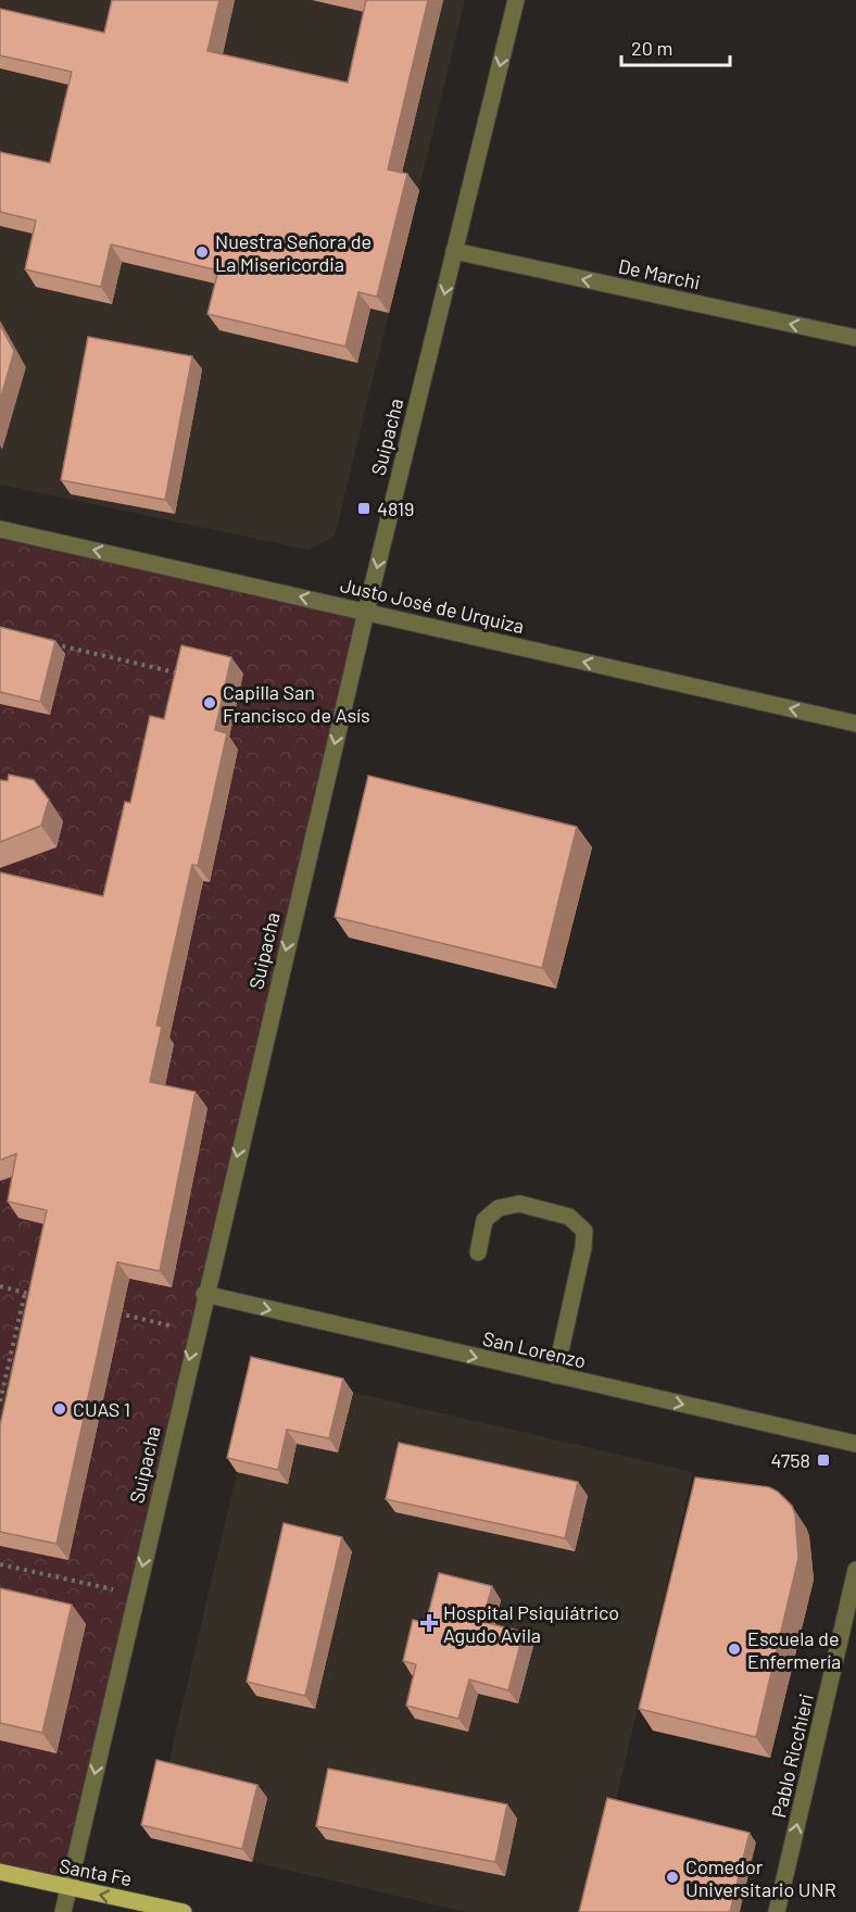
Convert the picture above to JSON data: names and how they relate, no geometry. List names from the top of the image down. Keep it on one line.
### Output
{"streets":{"main road":["Santa Fe"],"street":["De Marchi","Suipacha","Justo José de Urquiza","San Lorenzo","Pablo Ricchieri"]},"crossings":[["De Marchi","Suipacha"],["Suipacha","Justo José de Urquiza"],["Suipacha","San Lorenzo"],["Suipacha","Santa Fe"]],"one_way":["De Marchi","Suipacha","Justo José de Urquiza","San Lorenzo","Pablo Ricchieri","Santa Fe"],"places":{"other":["Nuestra Señora de La Misericordia","Capilla San Francisco de Asís","CUAS 1","Escuela de Enfermería","Comedor Universitario UNR"],"transit":["4819","4758"],"health":["Hospital Psiquiátrico Agudo Avila"]},"scale_bar":"20 m"}
